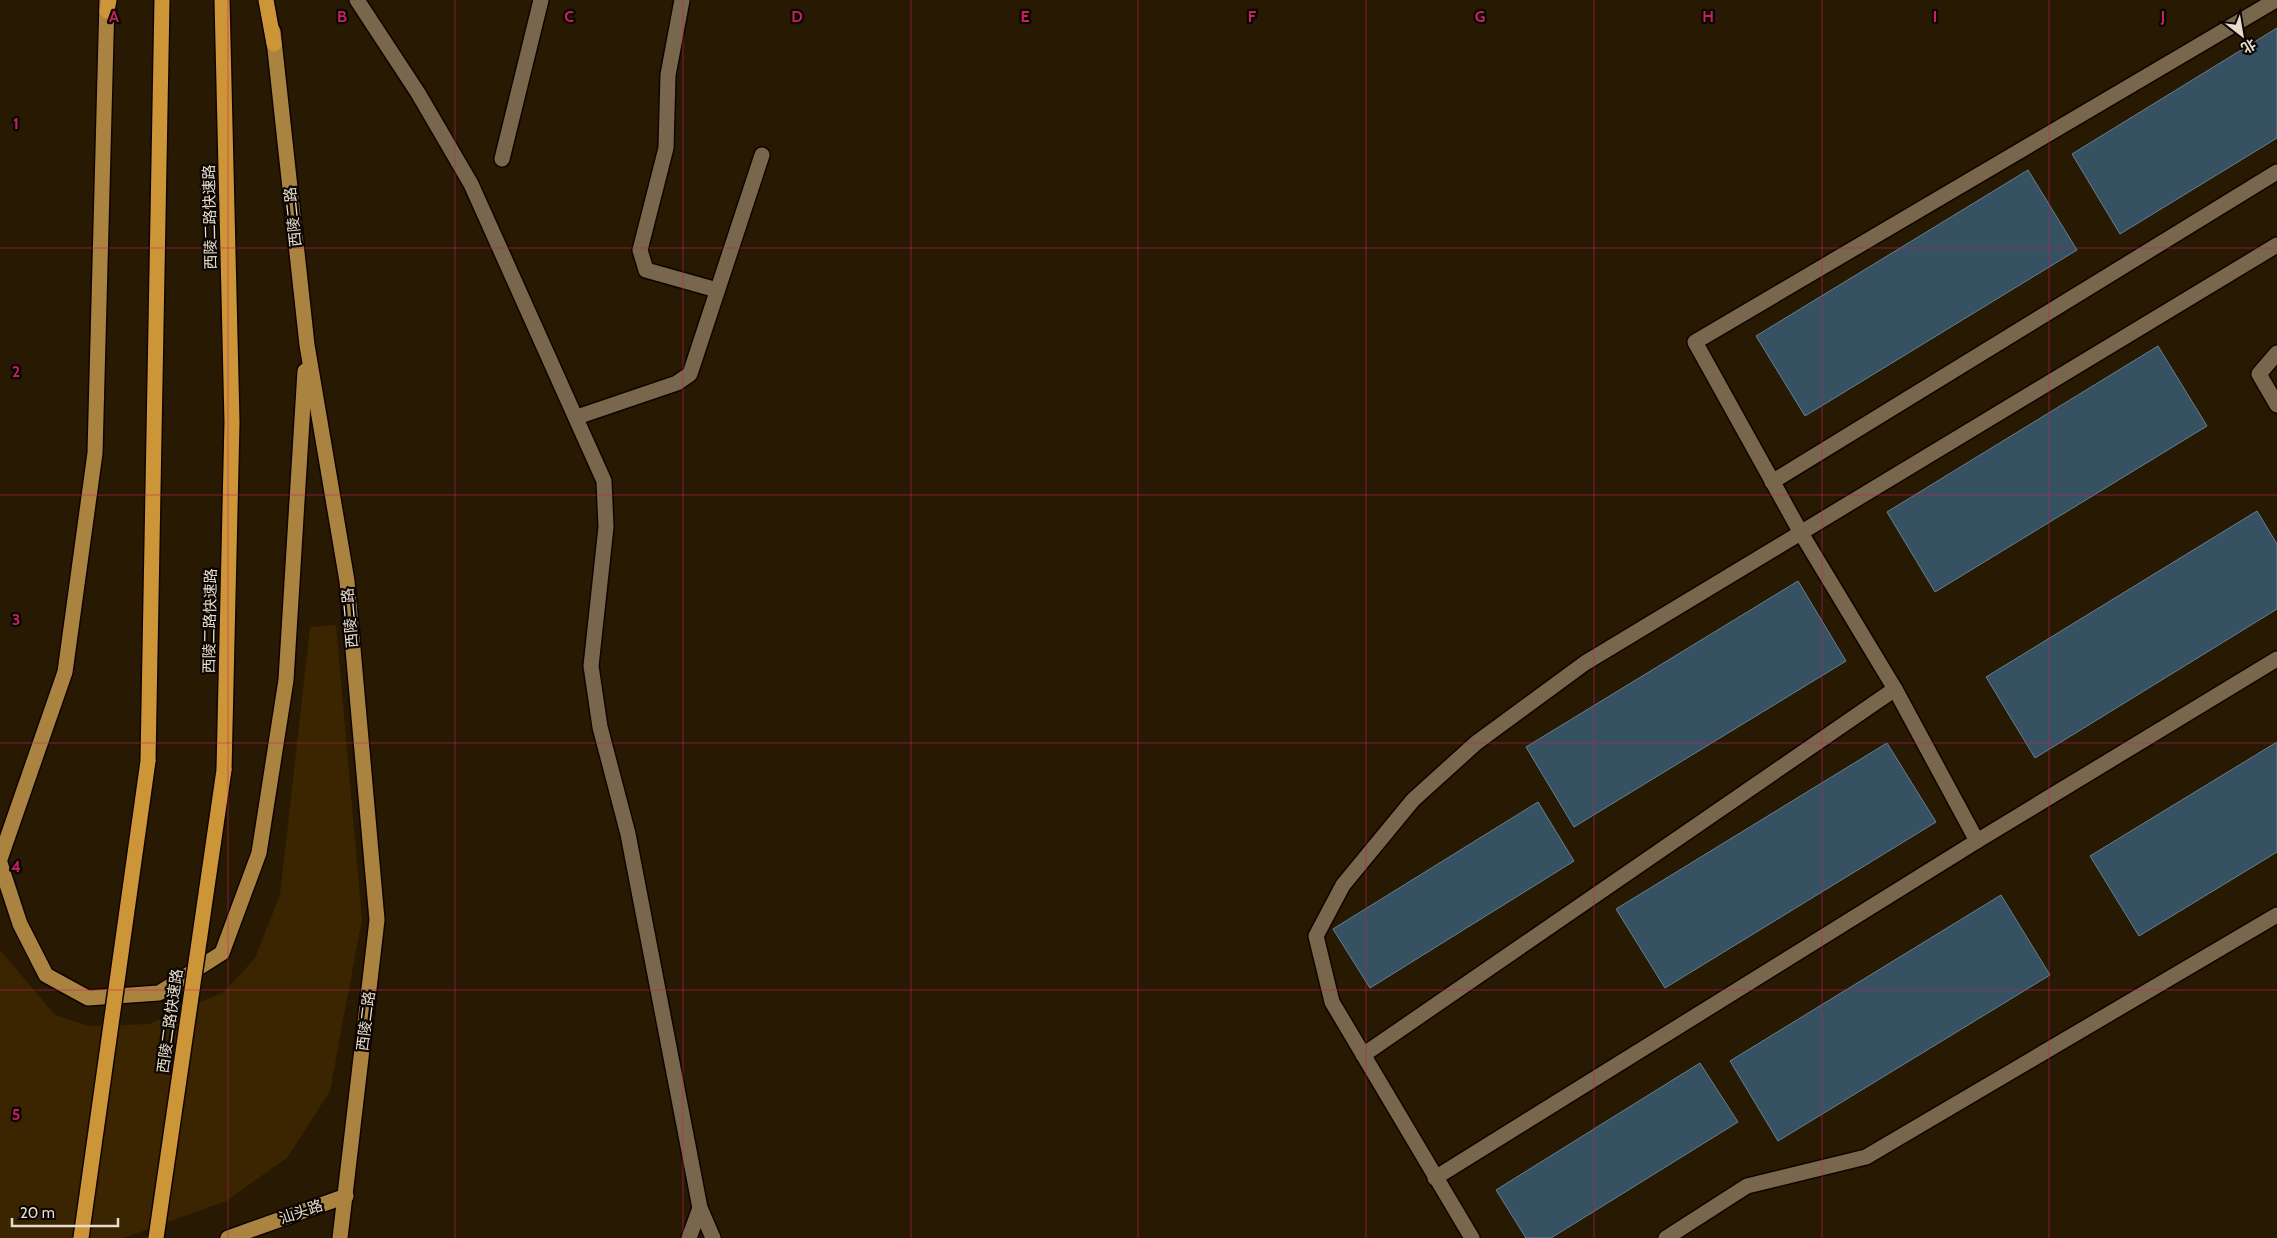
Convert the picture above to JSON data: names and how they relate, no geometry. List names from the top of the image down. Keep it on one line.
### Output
{"streets":{"highway":["西陵二路快速路"],"main road":["西陵二路","汕头路"]},"crossings":[["西陵二路","汕头路"]],"scale_bar":"20 m","north":"bottom right","grid":{"columns":["A","B","C","D","E","F","G","H","I","J"],"rows":["1","2","3","4","5"]}}
